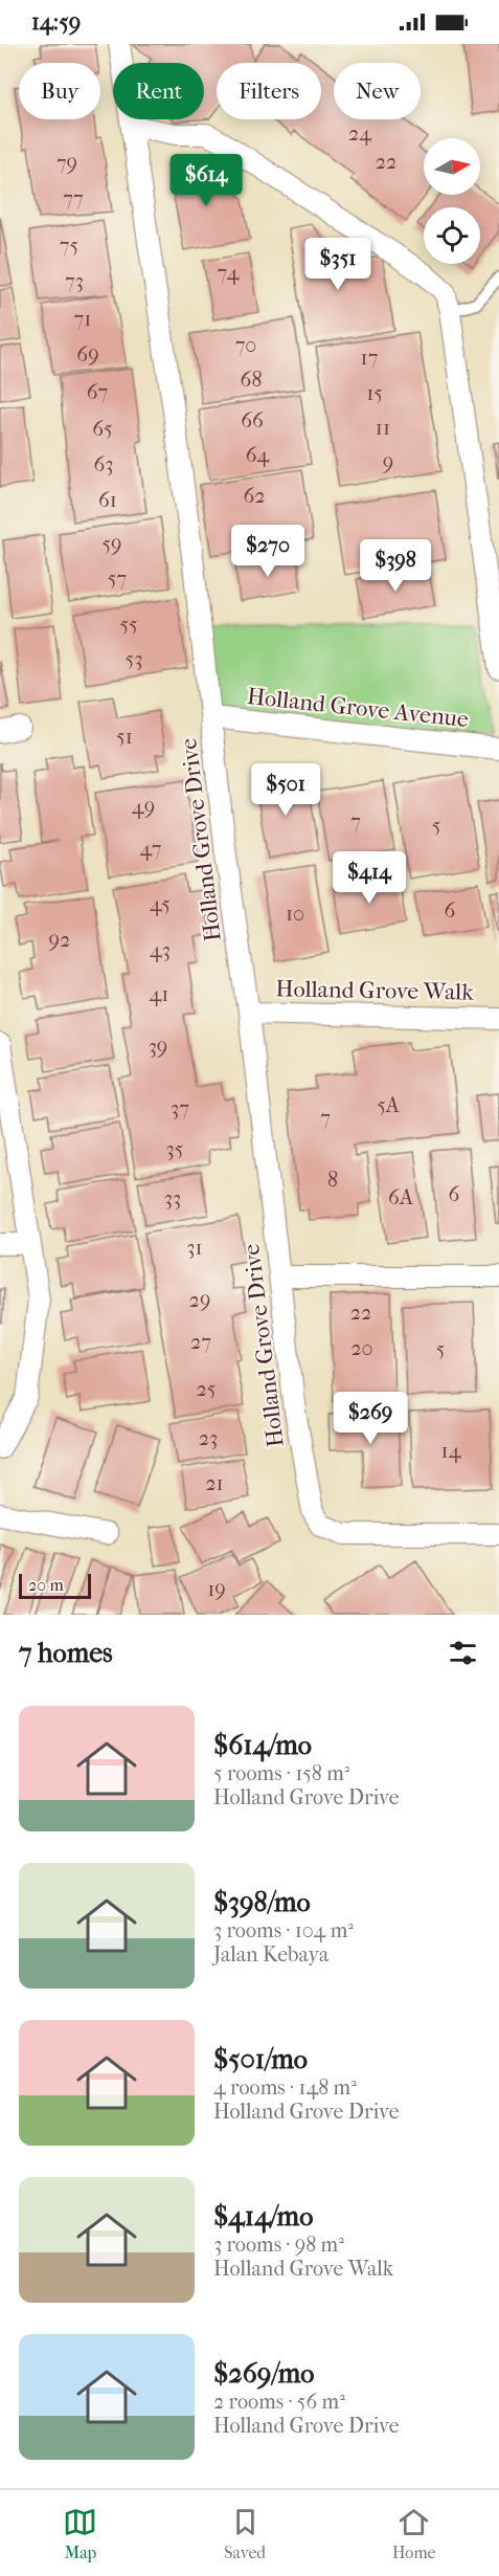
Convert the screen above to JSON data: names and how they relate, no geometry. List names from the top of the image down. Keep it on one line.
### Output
{"streets":{"street":["Holland Grove Avenue","Holland Grove Drive","Holland Grove Walk"]},"crossings":[["Holland Grove Avenue","Holland Grove Drive"],["Holland Grove Drive","Holland Grove Walk"]],"house_numbers":["24","22","79","77","75","74","73","71","70","69","17","68","67","15","66","11","65","64","9","63","62","61","59","57","55","53","51","49","7","5","47","45","6","10","92","43","41","39","5A","37","7","35","8","6","6A","33","31","29","22","27","20","5","25","23","14","21","19"],"scale_bar":"20 m","north":"right","page":{"status":"14:59","chip":["Buy","Rent","Filters","New"],"price":["$614","$351","$270","$398","$501","$414","$269"],"scale":"20 m","heading":"7 homes","list":[{"name":"$614/mo","note":"5 rooms · 158 m² · Holland Grove Drive"},{"name":"$398/mo","note":"3 rooms · 104 m² · Jalan Kebaya"},{"name":"$501/mo","note":"4 rooms · 148 m² · Holland Grove Drive"},{"name":"$414/mo","note":"3 rooms · 98 m² · Holland Grove Walk"},{"name":"$269/mo","note":"2 rooms · 56 m² · Holland Grove Drive"}],"tabs":["Map","Saved","Home"]}}
